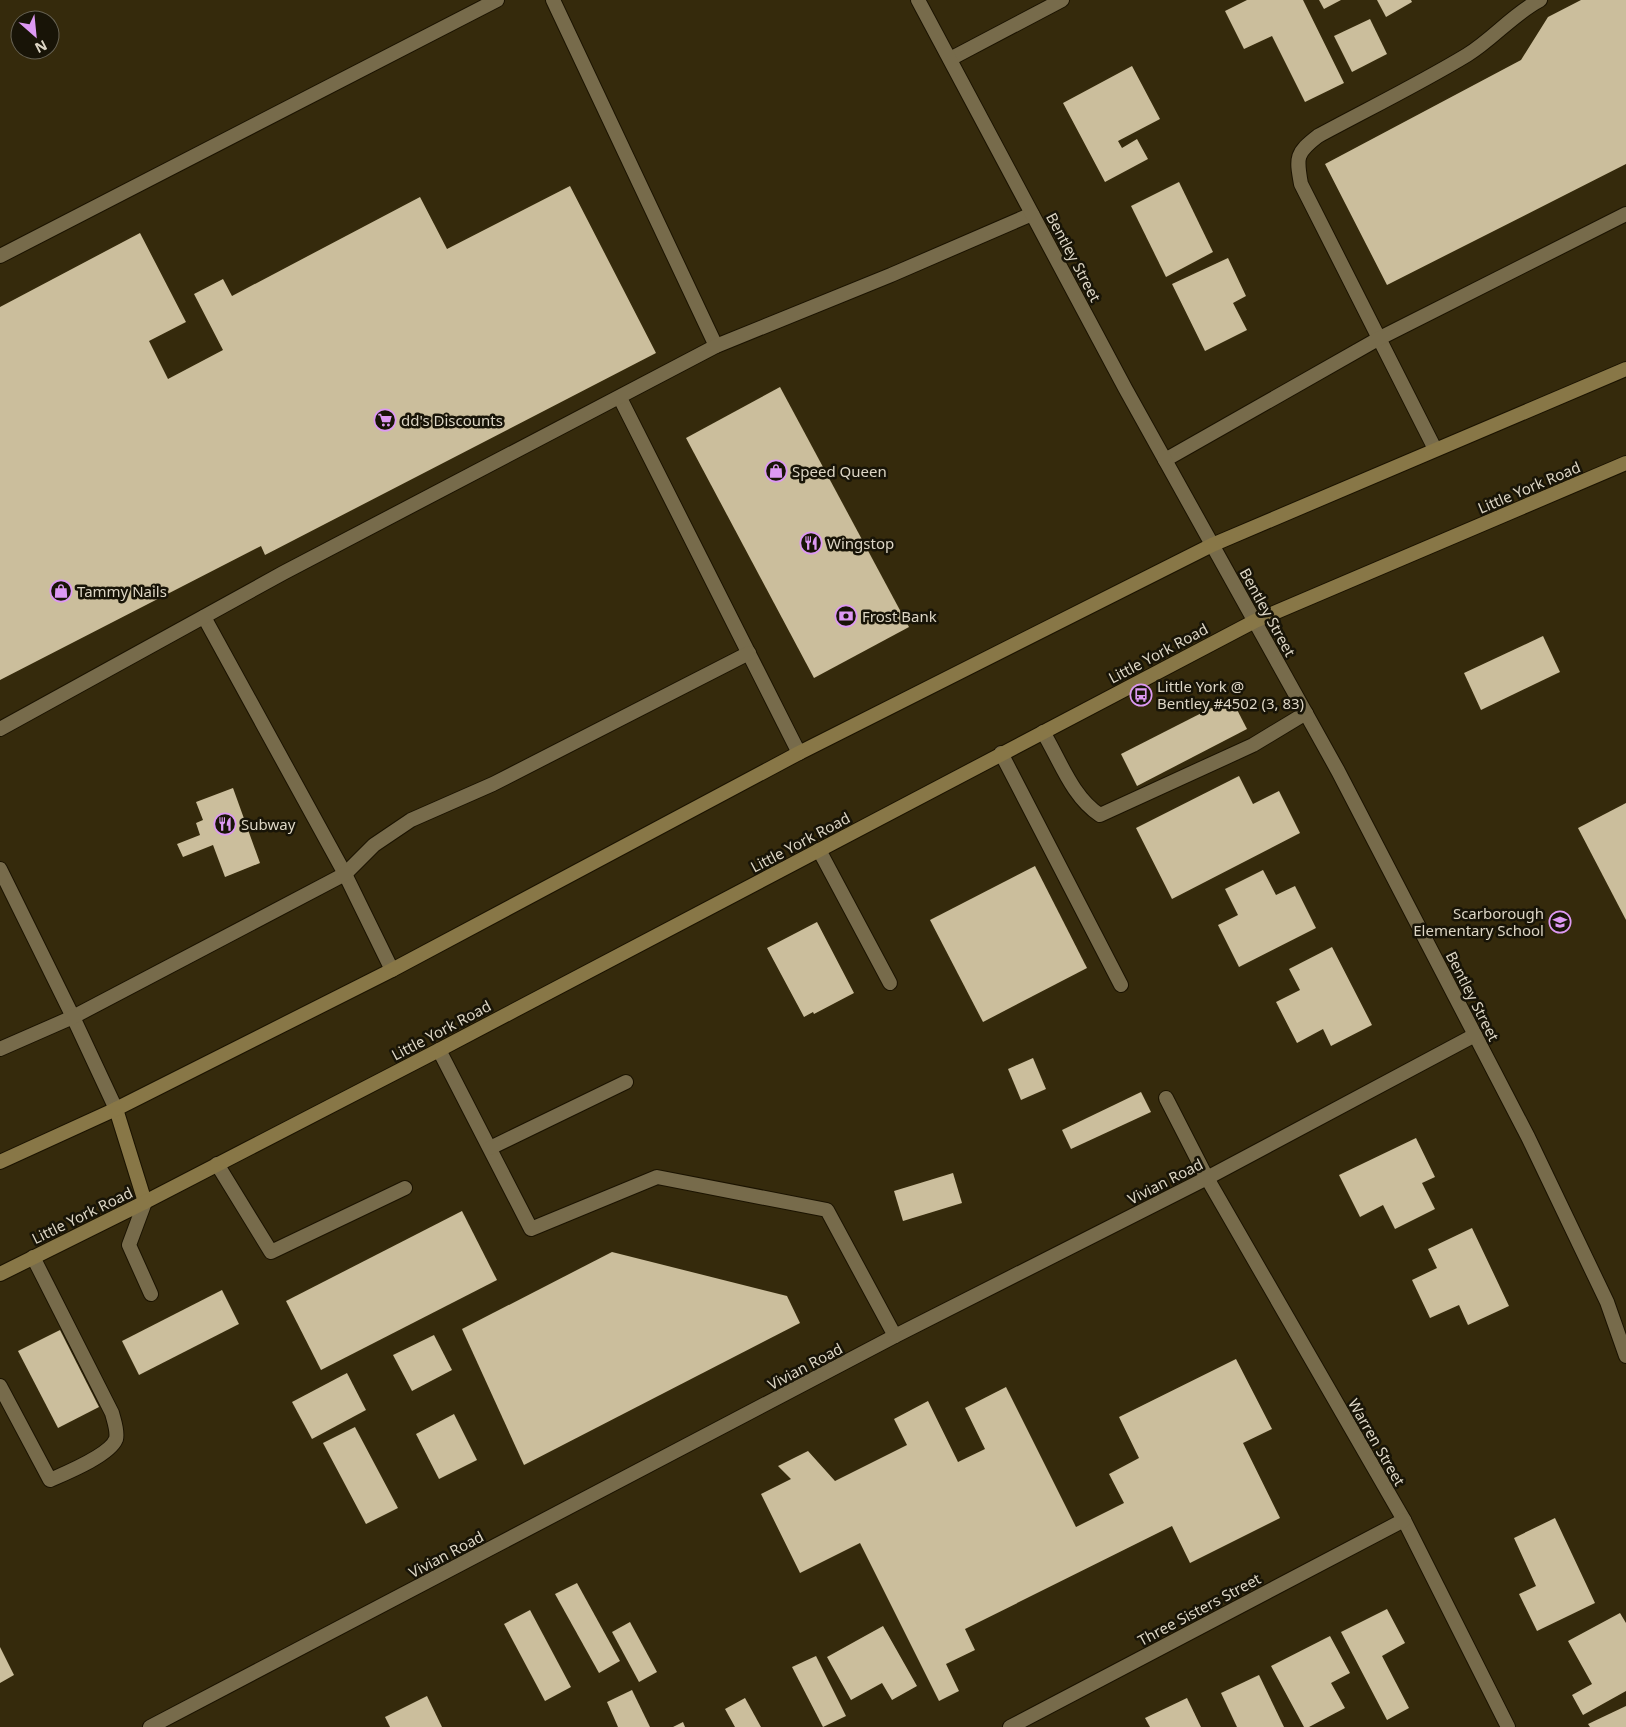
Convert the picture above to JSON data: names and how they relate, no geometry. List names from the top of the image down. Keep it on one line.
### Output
{"streets":{"main road":["Little York Road"],"street":["Bentley Street","Vivian Road","Warren Street","Three Sisters Street"]},"crossings":[["Bentley Street","Little York Road"],["Bentley Street","Vivian Road"],["Vivian Road","Warren Street"],["Warren Street","Three Sisters Street"]],"places":{"supermarket":["dd's Discounts"],"shop":["Speed Queen","Tammy Nails"],"restaurant":["Wingstop","Subway"],"bank":["Frost Bank"],"bus stop":["Little York @ Bentley #4502 (3, 83)"],"school or university":["Scarborough Elementary School"]},"north":"bottom right"}
